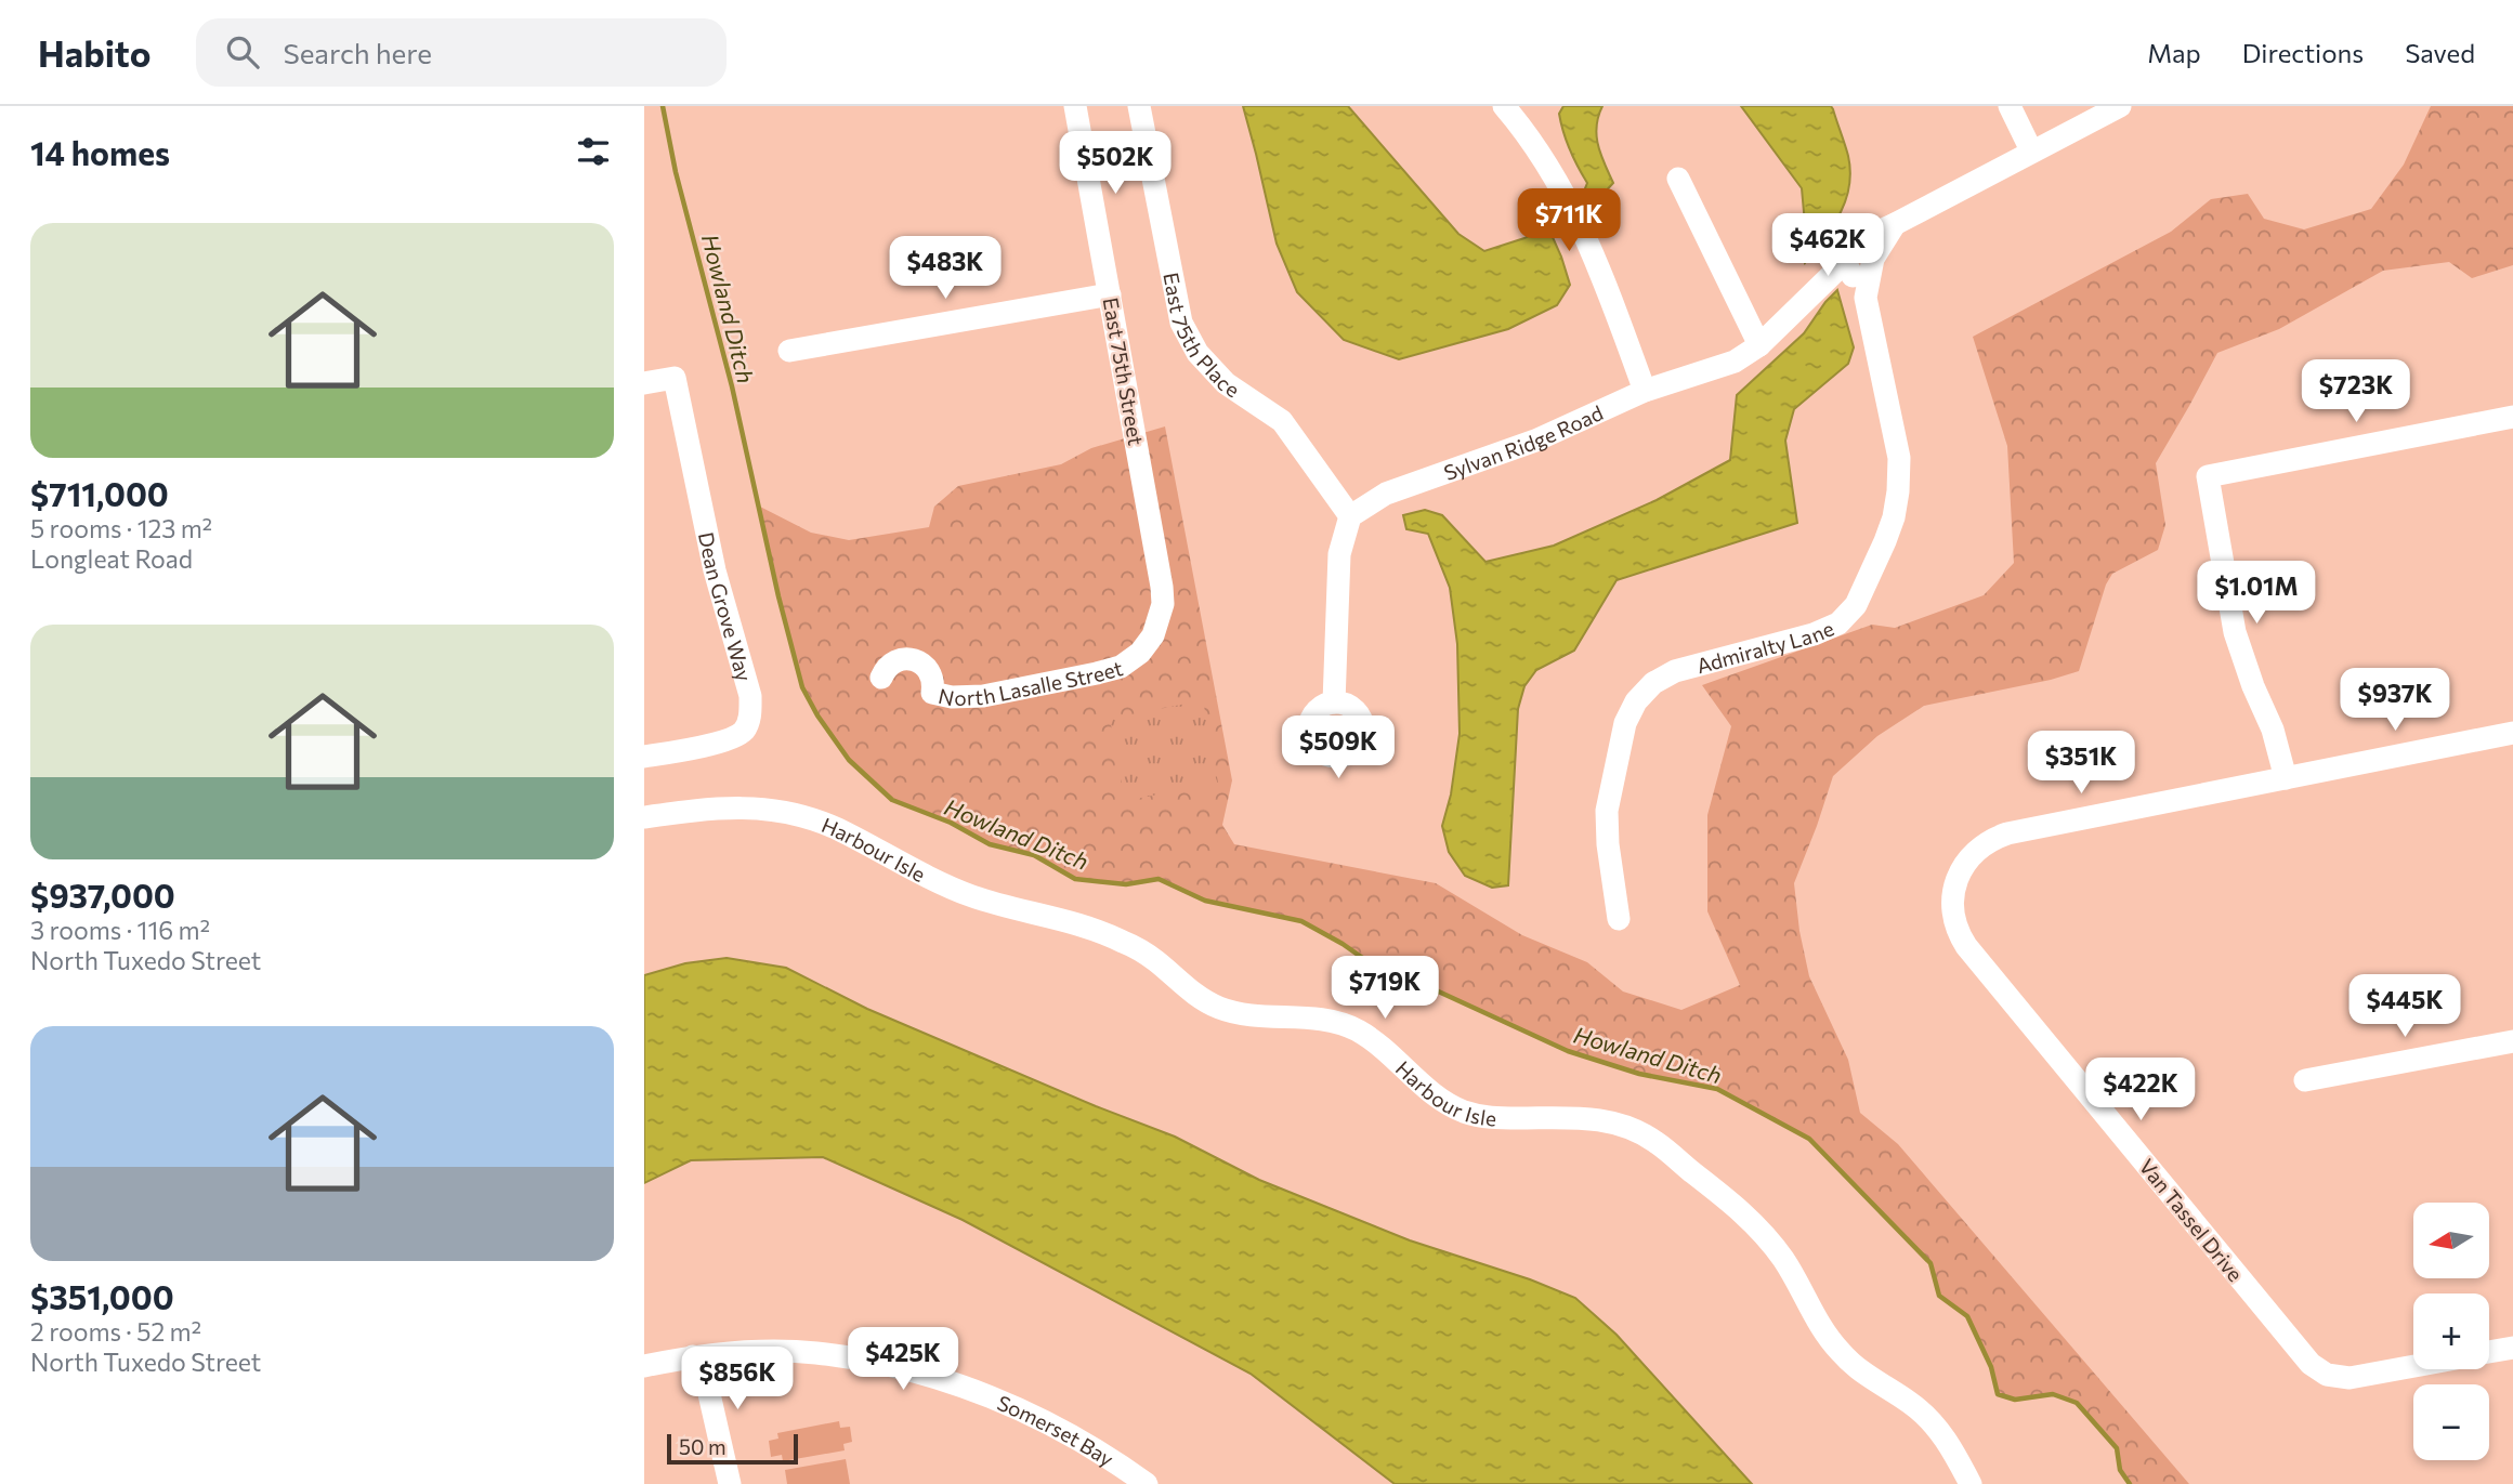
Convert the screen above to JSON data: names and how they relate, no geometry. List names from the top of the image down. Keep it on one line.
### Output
{"streets":{"street":["East 75th Place","East 75th Street","Sylvan Ridge Road","Dean Grove Way","Admiralty Lane","North Lasalle Street","Harbour Isle","Van Tassel Drive","Somerset Bay"]},"crossings":[["East 75th Place","Sylvan Ridge Road"],["East 75th Street","North Lasalle Street"],["Sylvan Ridge Road","Admiralty Lane"]],"water":["Howland Ditch"],"scale_bar":"50 m","north":"left","page":{"header":"Habito","search":"Search here","nav":["Map","Directions","Saved"],"heading":"14 homes","price":["$502K","$711K","$462K","$483K","$723K","$1.01M","$937K","$509K","$351K","$719K","$445K","$422K","$425K","$856K"],"list":[{"name":"$711,000","note":"5 rooms · 123 m² · Longleat Road"},{"name":"$937,000","note":"3 rooms · 116 m² · North Tuxedo Street"},{"name":"$351,000","note":"2 rooms · 52 m² · North Tuxedo Street"}],"map_buttons":["+","−"],"scale":"50 m"}}
